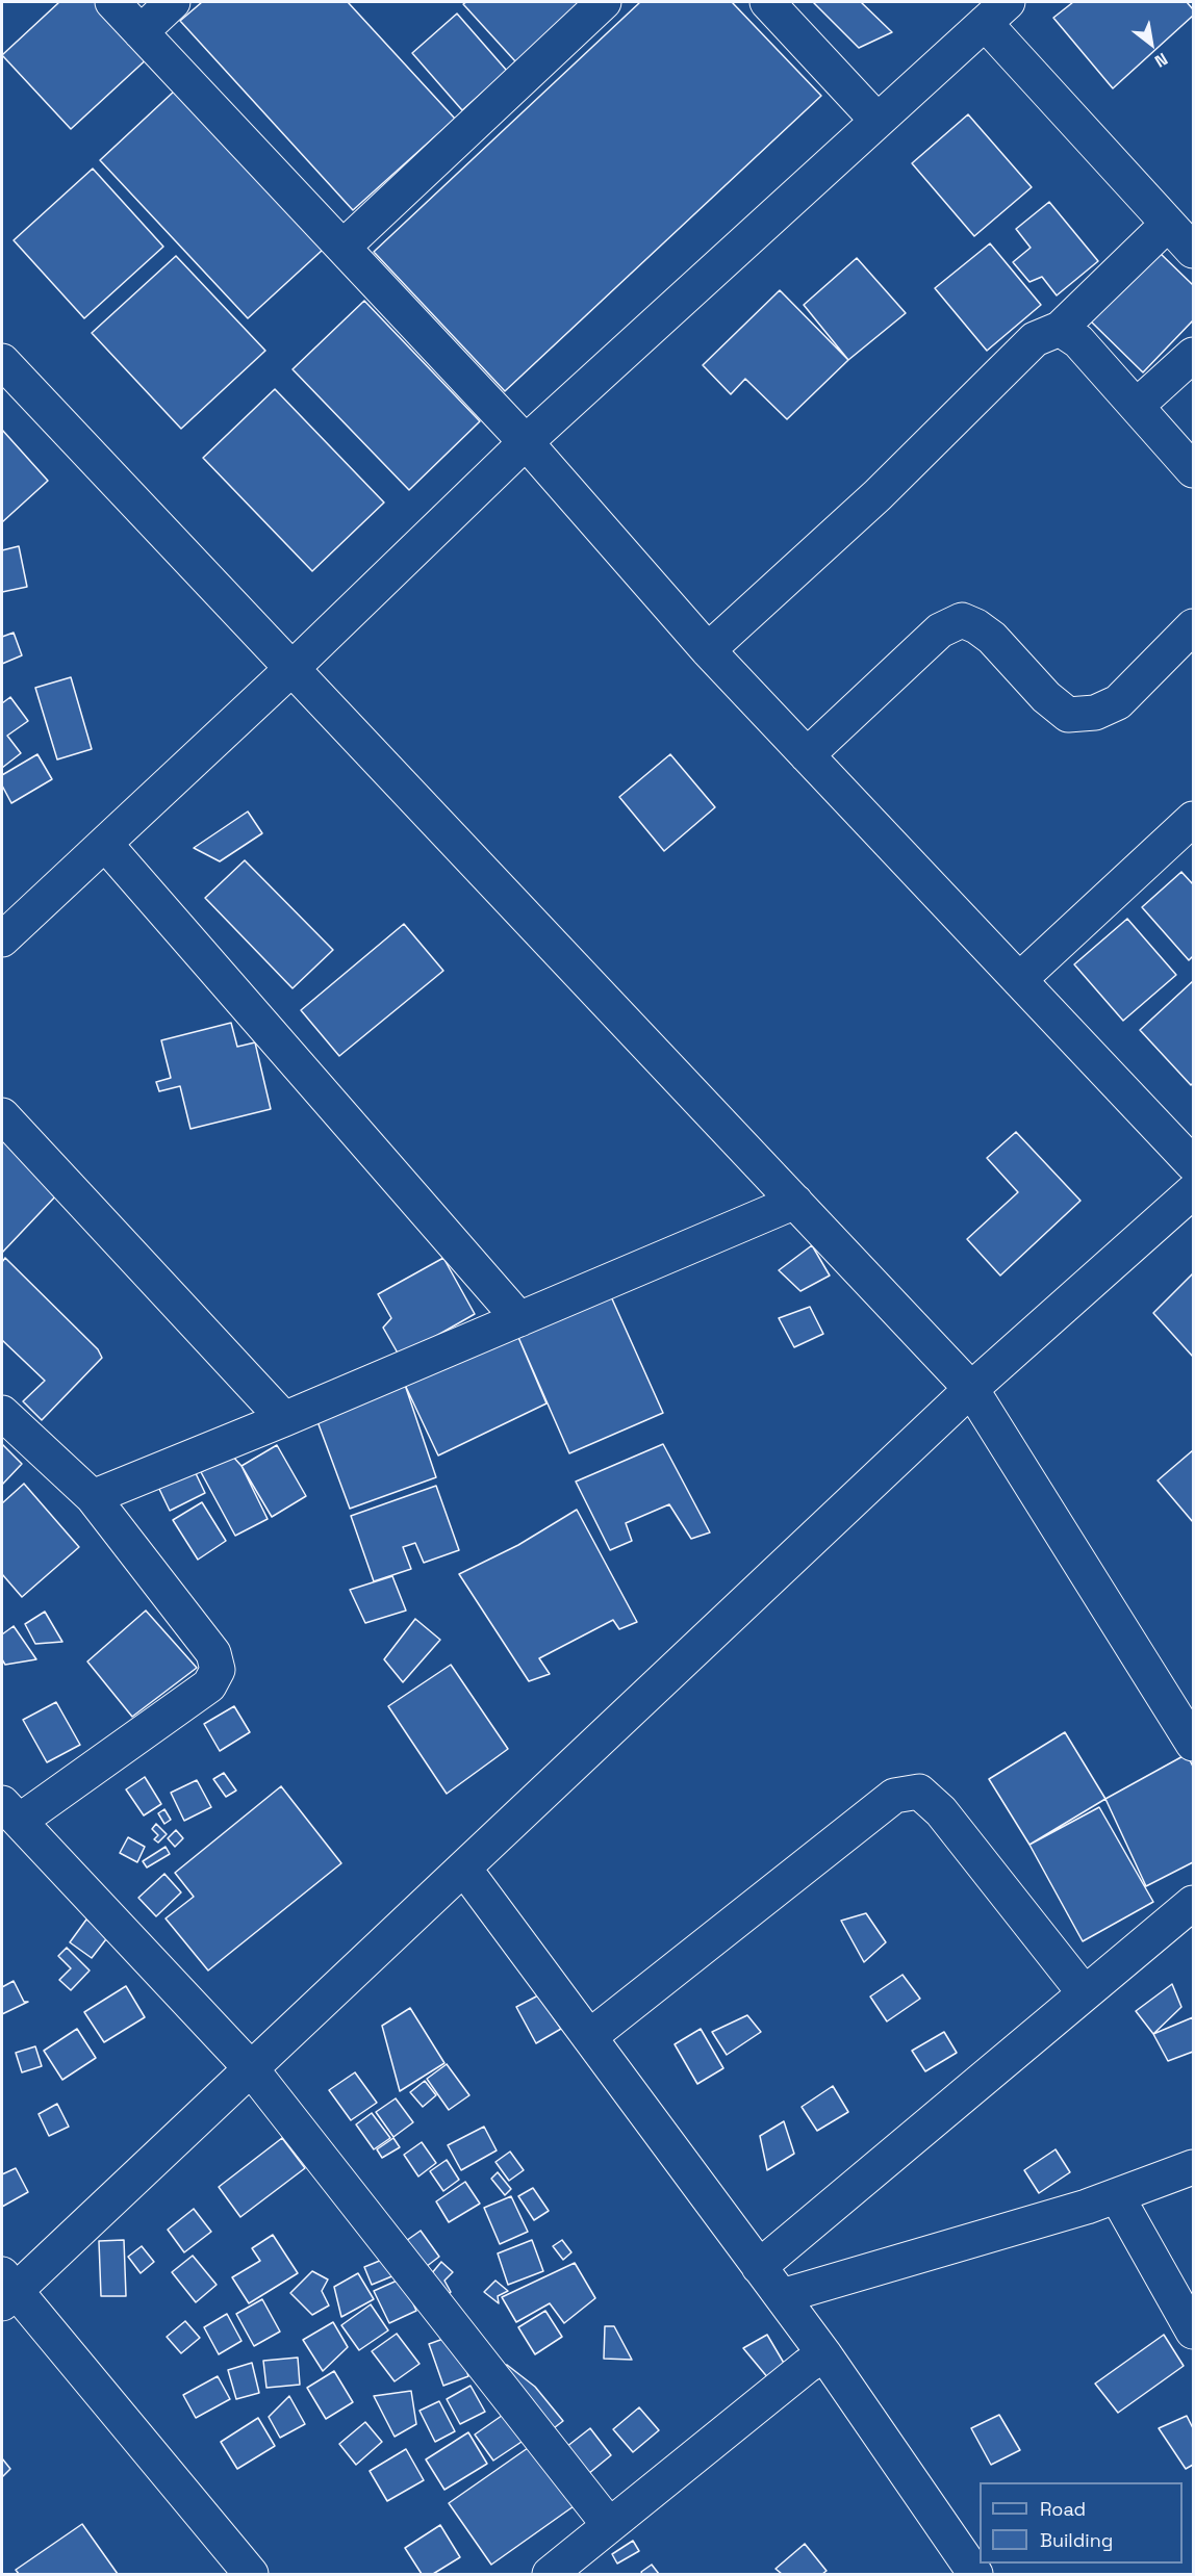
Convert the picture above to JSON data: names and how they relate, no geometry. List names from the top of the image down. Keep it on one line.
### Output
{"legend":["Road","Building"],"north":"bottom right"}
